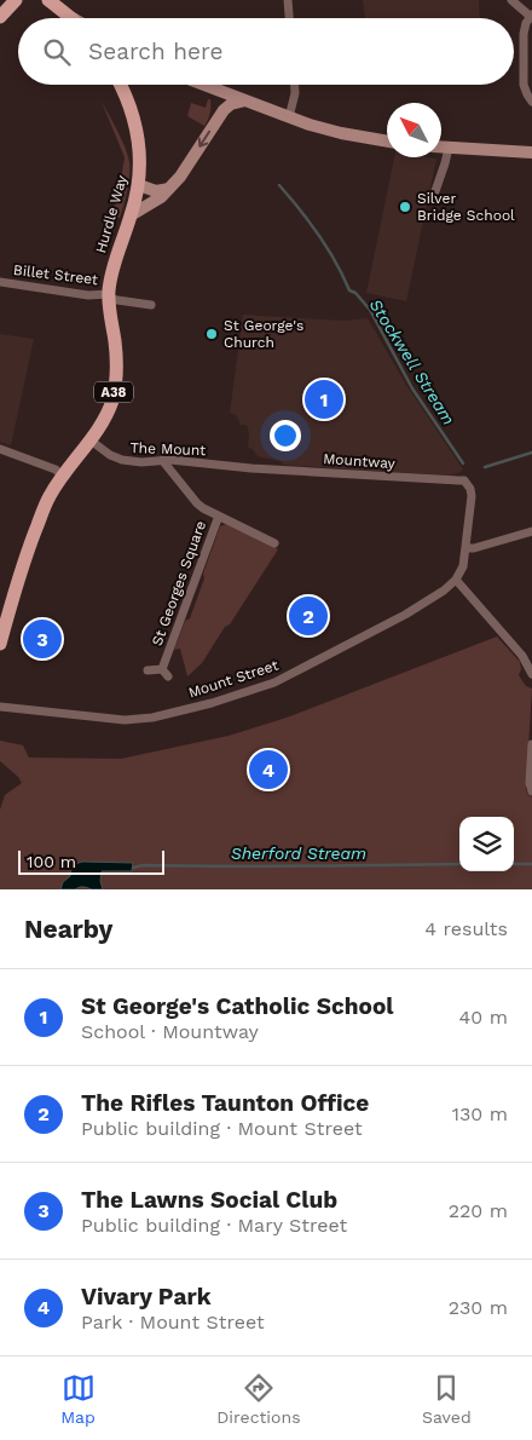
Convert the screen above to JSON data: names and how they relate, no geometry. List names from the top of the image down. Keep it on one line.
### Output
{"streets":{"main road":["Hurdle Way","A38"],"street":["Billet Street","The Mount","Mountway","St Georges Square","Mount Street"]},"crossings":[["Hurdle Way","Billet Street"],["Hurdle Way","A38"],["Billet Street","A38"],["A38","The Mount"],["The Mount","Mountway"],["The Mount","St Georges Square"]],"water":["Stockwell Stream","Sherford Stream"],"places":["Silver Bridge School","St George's Church"],"scale_bar":"100 m","north":"top left","page":{"search":"Search here","pins":["1","2","3","4"],"scale":"100 m","heading":["Nearby","4 results"],"list":[{"mark":"1","name":"St George's Catholic School","note":"School · Mountway","value":"40 m"},{"mark":"2","name":"The Rifles Taunton Office","note":"Public building · Mount Street","value":"130 m"},{"mark":"3","name":"The Lawns Social Club","note":"Public building · Mary Street","value":"220 m"},{"mark":"4","name":"Vivary Park","note":"Park · Mount Street","value":"230 m"}],"nav":["Map","Directions","Saved"]}}
